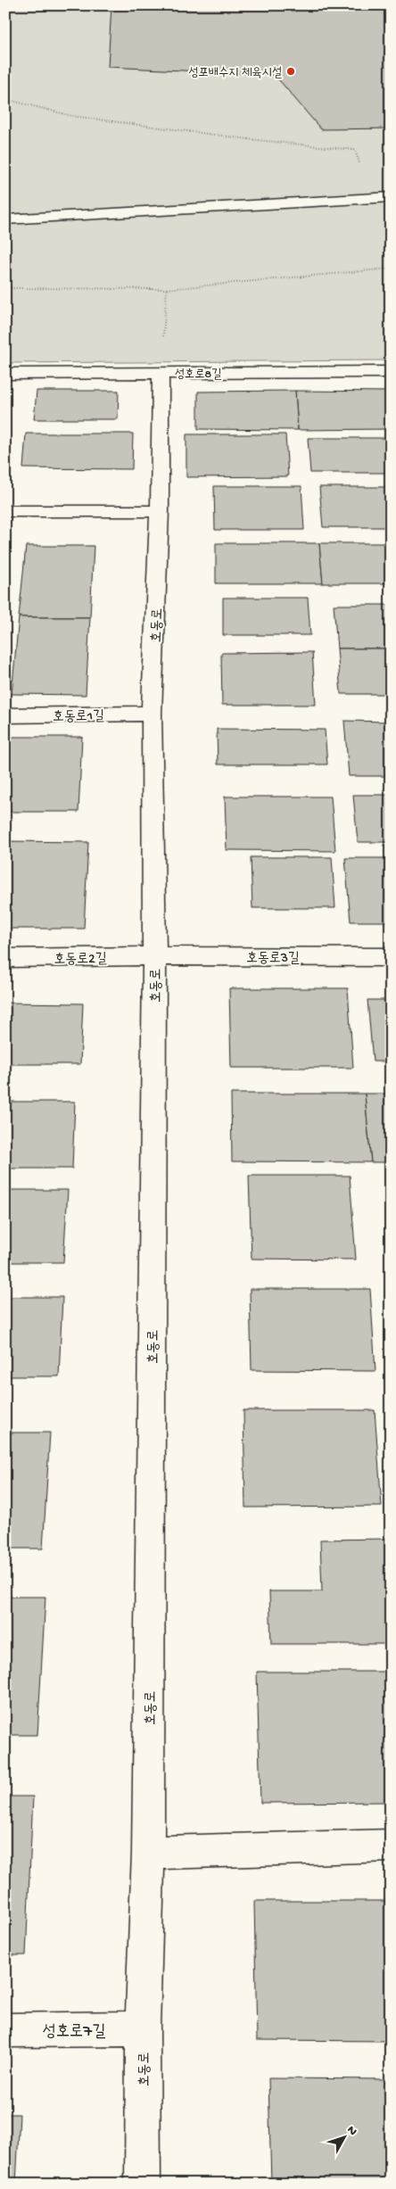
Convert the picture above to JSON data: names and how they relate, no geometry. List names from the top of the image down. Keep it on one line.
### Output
{"streets":{"street":["성호로8길","호동로","호동로1길","호동로3길","호동로2길","성호로7길"]},"crossings":[["성호로8길","호동로"],["호동로","호동로1길"],["호동로","호동로3길"],["호동로","호동로2길"],["호동로","성호로7길"],["호동로3길","호동로2길"]],"places":["성포배수지 체육시설"],"north":"top right"}
